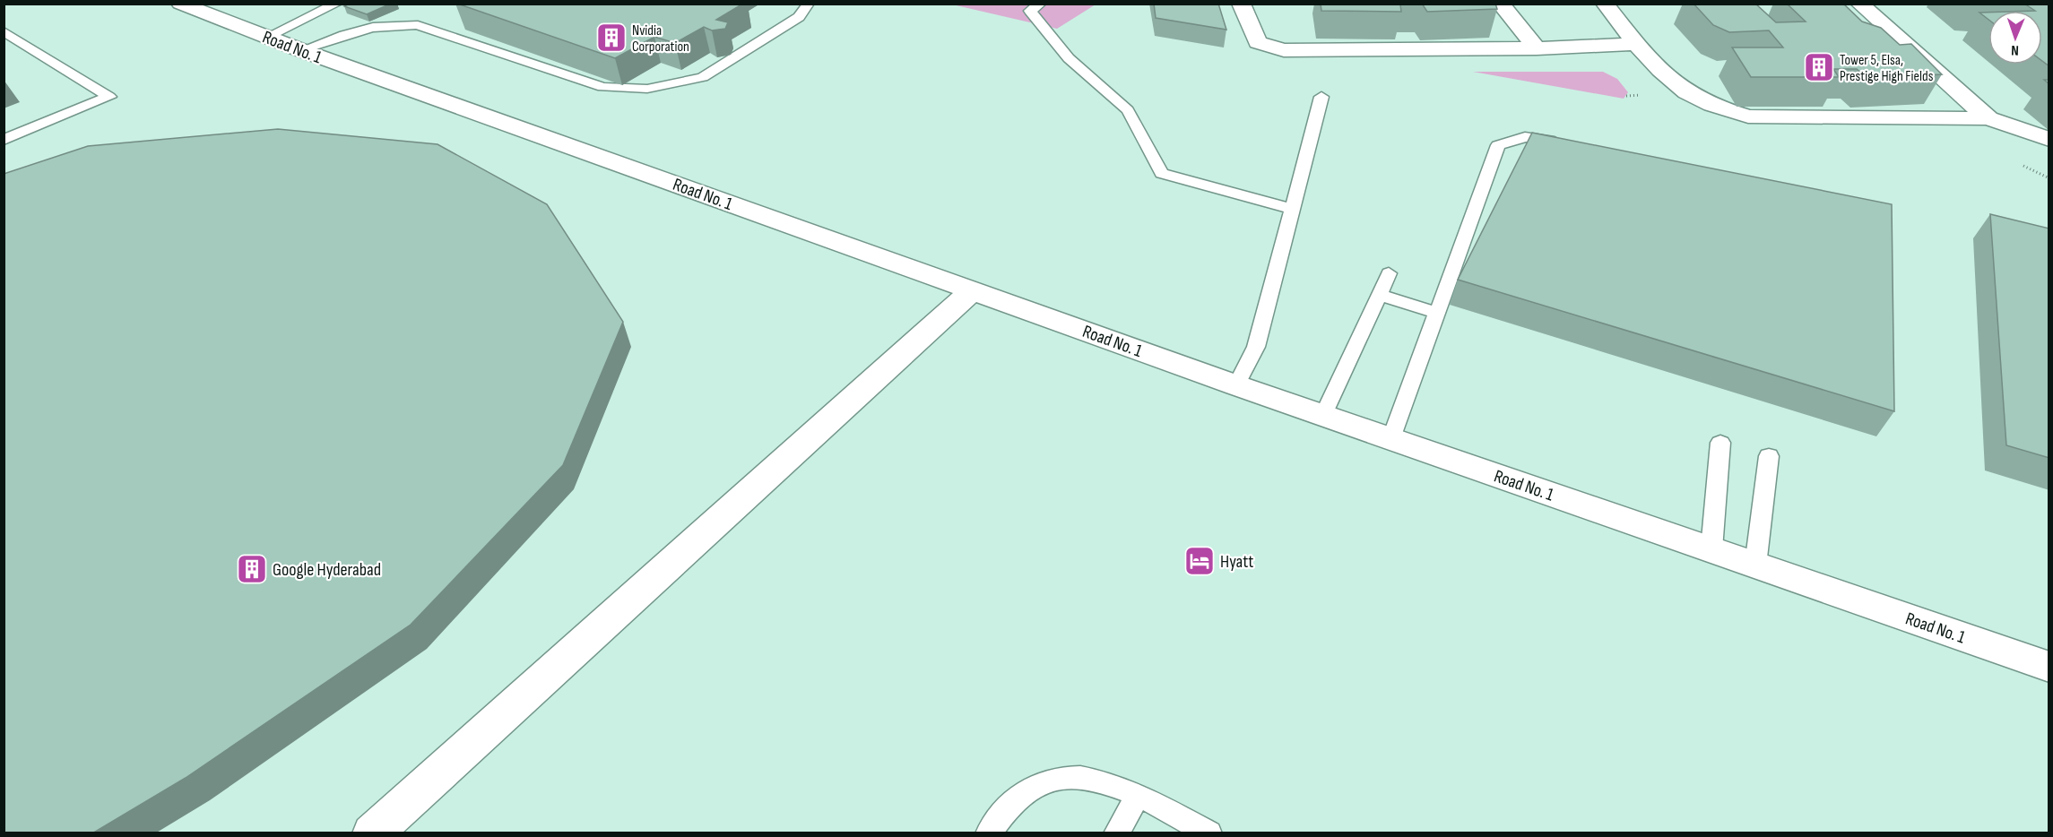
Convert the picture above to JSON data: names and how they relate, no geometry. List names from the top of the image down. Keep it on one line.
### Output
{"streets":{"street":["Road No. 1"]},"places":{"building":["Nvidia Corporation","Tower 5, Elsa, Prestige High Fields","Google Hyderabad"],"hotel":["Hyatt"]},"north":"bottom"}
